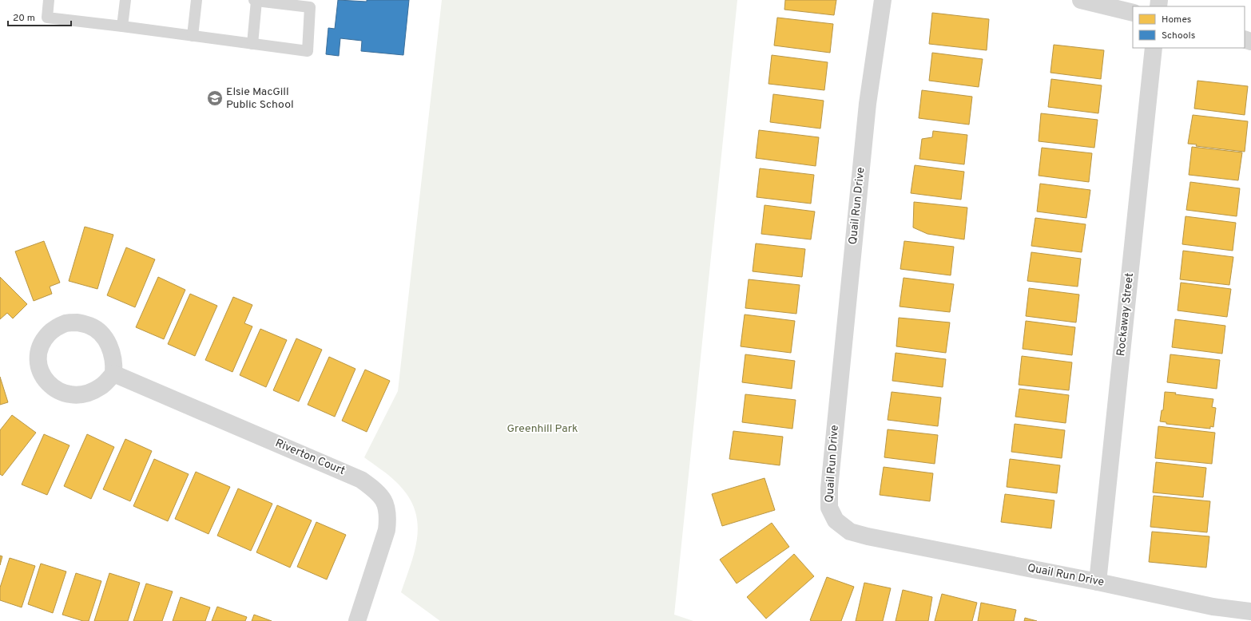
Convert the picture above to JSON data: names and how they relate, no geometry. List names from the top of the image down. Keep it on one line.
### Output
{"streets":{"street":["Quail Run Drive","Rockaway Street","Riverton Court"]},"crossings":[["Quail Run Drive","Rockaway Street"]],"parks":["Greenhill Park"],"places":{"school or university":["Elsie MacGill Public School"]},"legend":["Homes","Schools"],"scale_bar":"20 m"}
